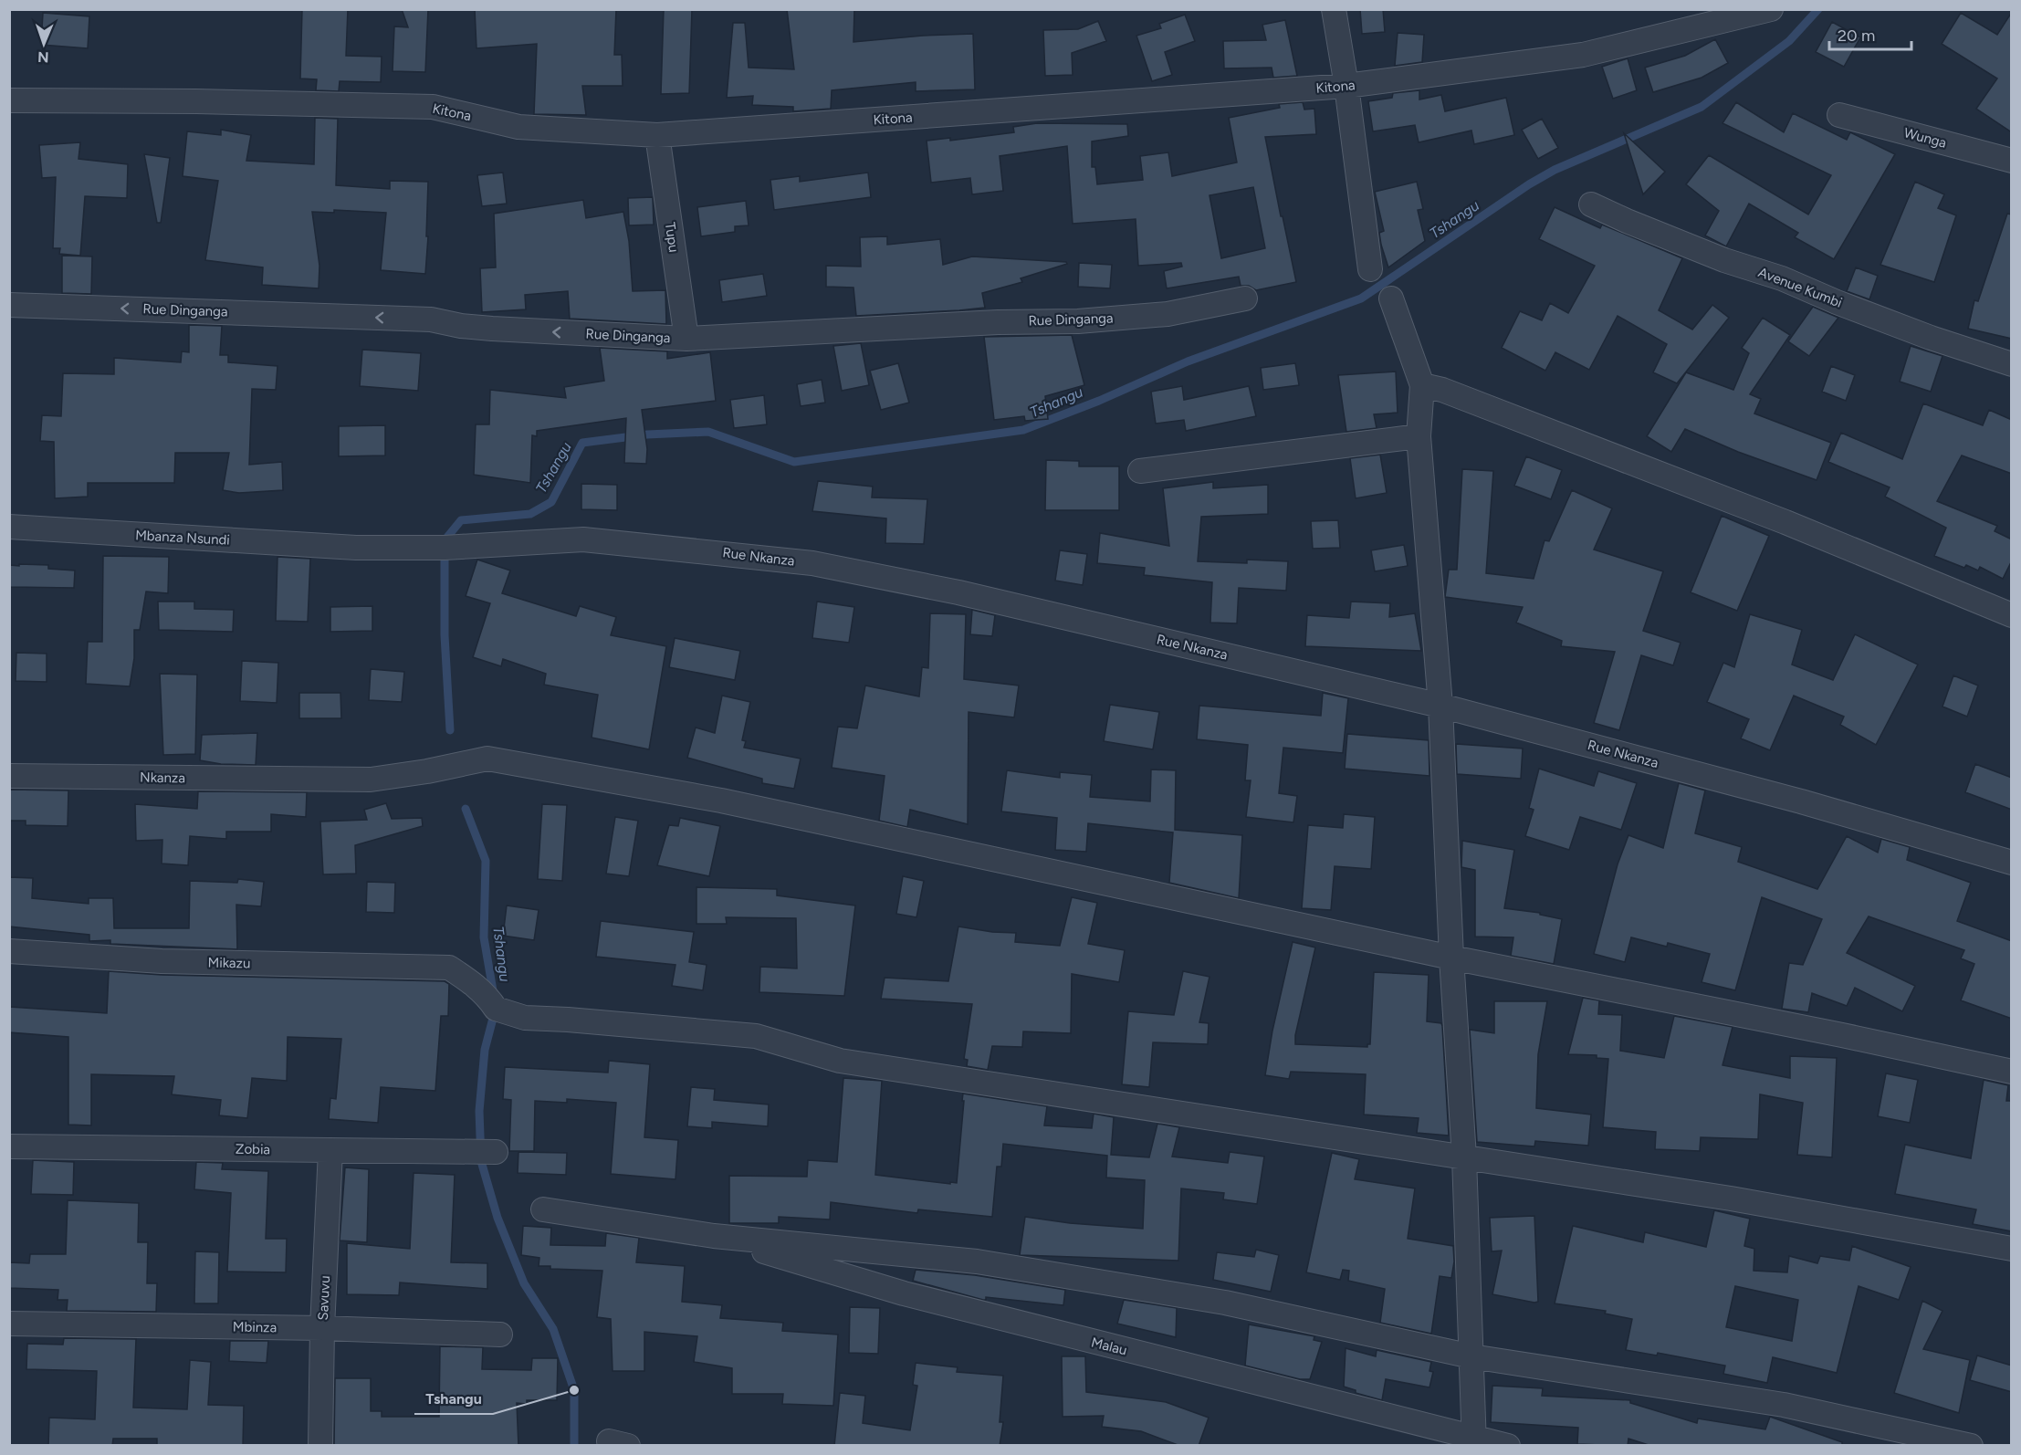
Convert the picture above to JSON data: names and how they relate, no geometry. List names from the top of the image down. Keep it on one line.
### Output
{"streets":{"street":["Kitona","Wunga","Tupu","Avenue Kumbi","Rue Dinganga","Mbanza Nsundi","Rue Nkanza","Nkanza","Mikazu","Zobia","Savuvu","Mbinza","Malau"]},"crossings":[["Kitona","Tupu"],["Tupu","Rue Dinganga"],["Mbanza Nsundi","Rue Nkanza"],["Zobia","Savuvu"],["Savuvu","Mbinza"]],"one_way":["Rue Dinganga"],"water":["Tshangu"],"places":["Tshangu"],"scale_bar":"20 m","north":"bottom"}
